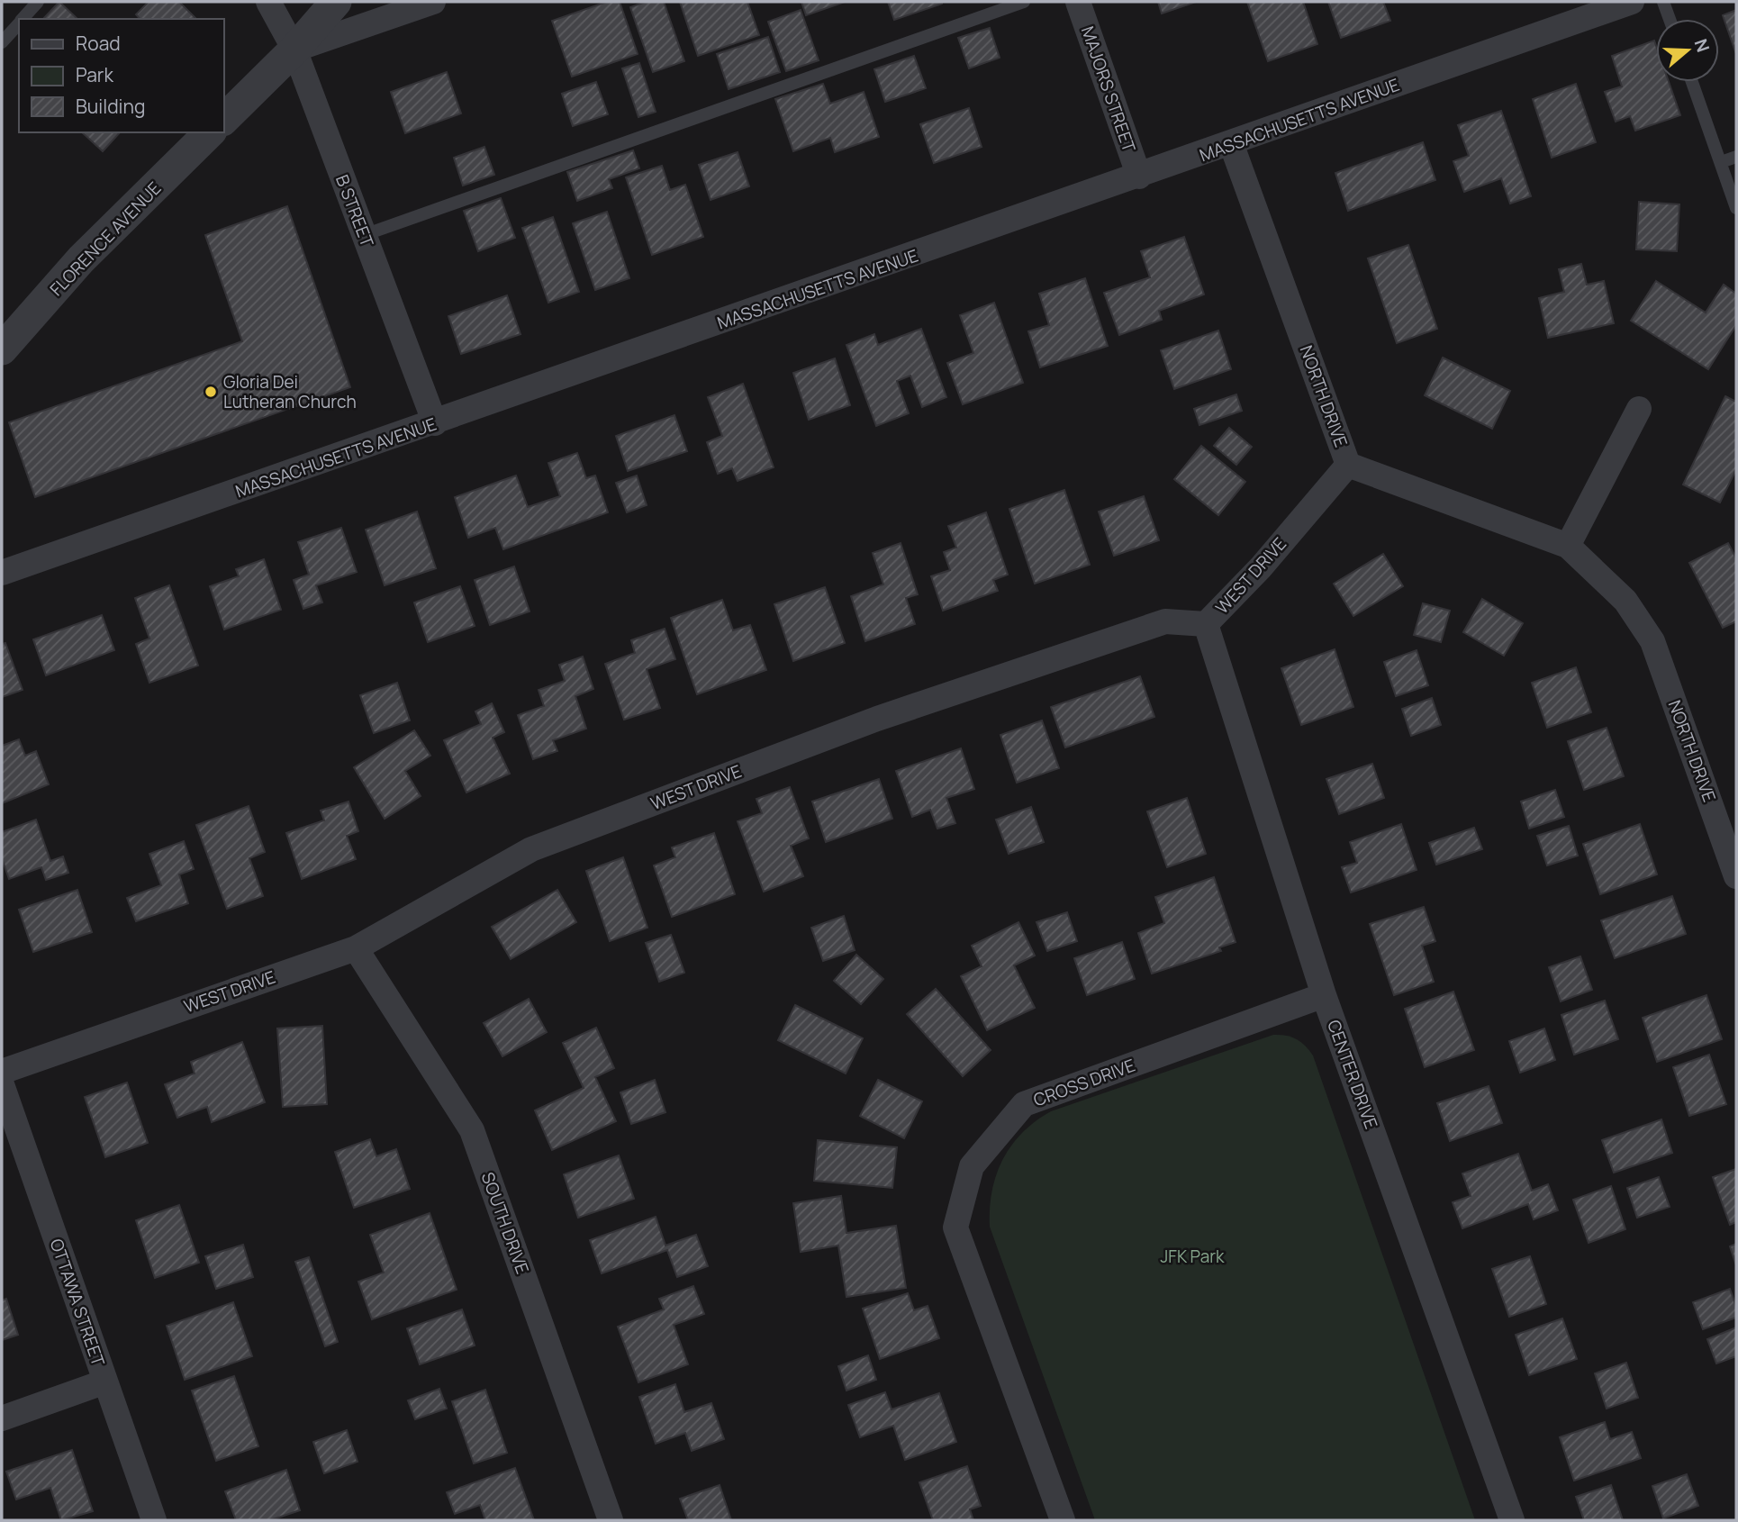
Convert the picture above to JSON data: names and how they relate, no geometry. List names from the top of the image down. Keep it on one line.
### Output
{"streets":{"street":["MAJORS STREET","MASSACHUSETTS AVENUE","B STREET","FLORENCE AVENUE","NORTH DRIVE","WEST DRIVE","CENTER DRIVE","CROSS DRIVE","SOUTH DRIVE","OTTAWA STREET"]},"crossings":[["MAJORS STREET","MASSACHUSETTS AVENUE"],["MASSACHUSETTS AVENUE","B STREET"],["MASSACHUSETTS AVENUE","NORTH DRIVE"],["NORTH DRIVE","WEST DRIVE"],["WEST DRIVE","CENTER DRIVE"],["WEST DRIVE","SOUTH DRIVE"],["CENTER DRIVE","CROSS DRIVE"]],"parks":["JFK Park"],"places":["Gloria Dei Lutheran Church"],"legend":["Road","Park","Building"],"north":"right"}
